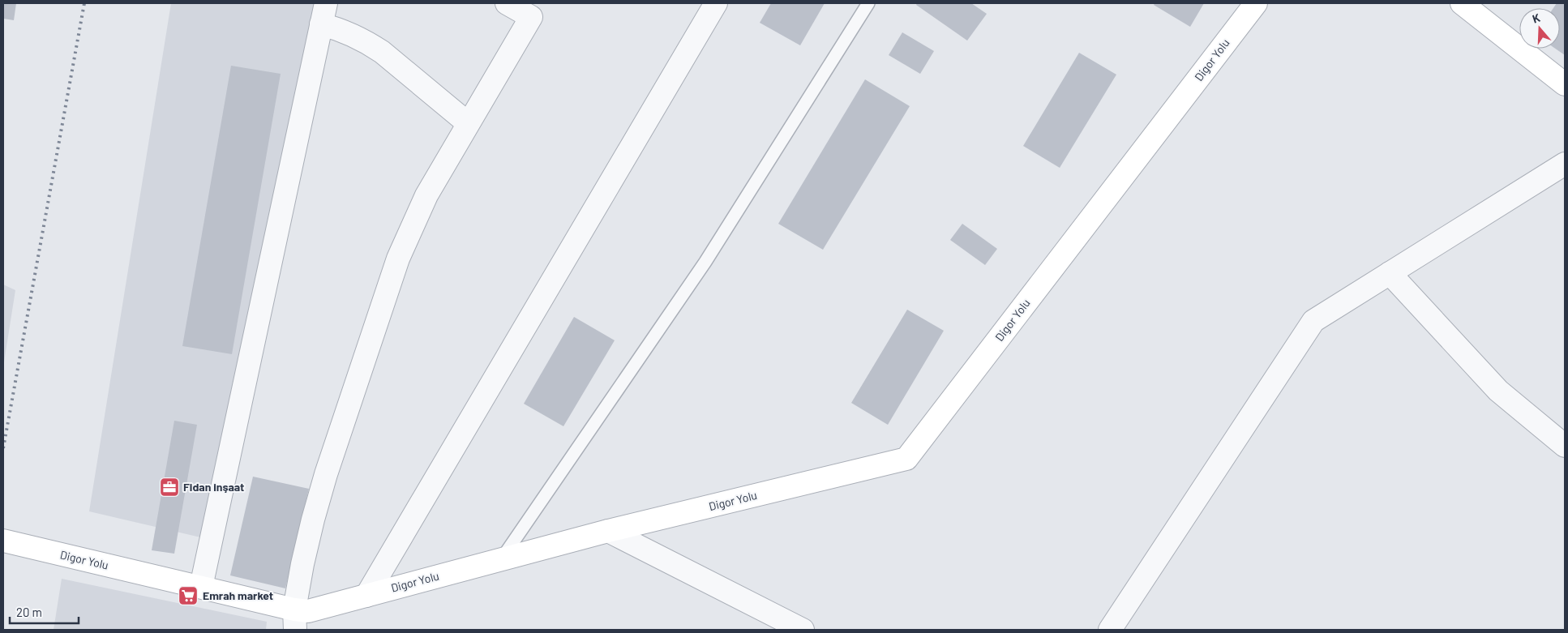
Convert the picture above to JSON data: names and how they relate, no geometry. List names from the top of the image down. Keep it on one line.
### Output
{"streets":{"main road":["Digor Yolu"]},"places":{"office":["Fidan inşaat"],"supermarket":["Emrah market"]},"scale_bar":"20 m","north":"top"}
